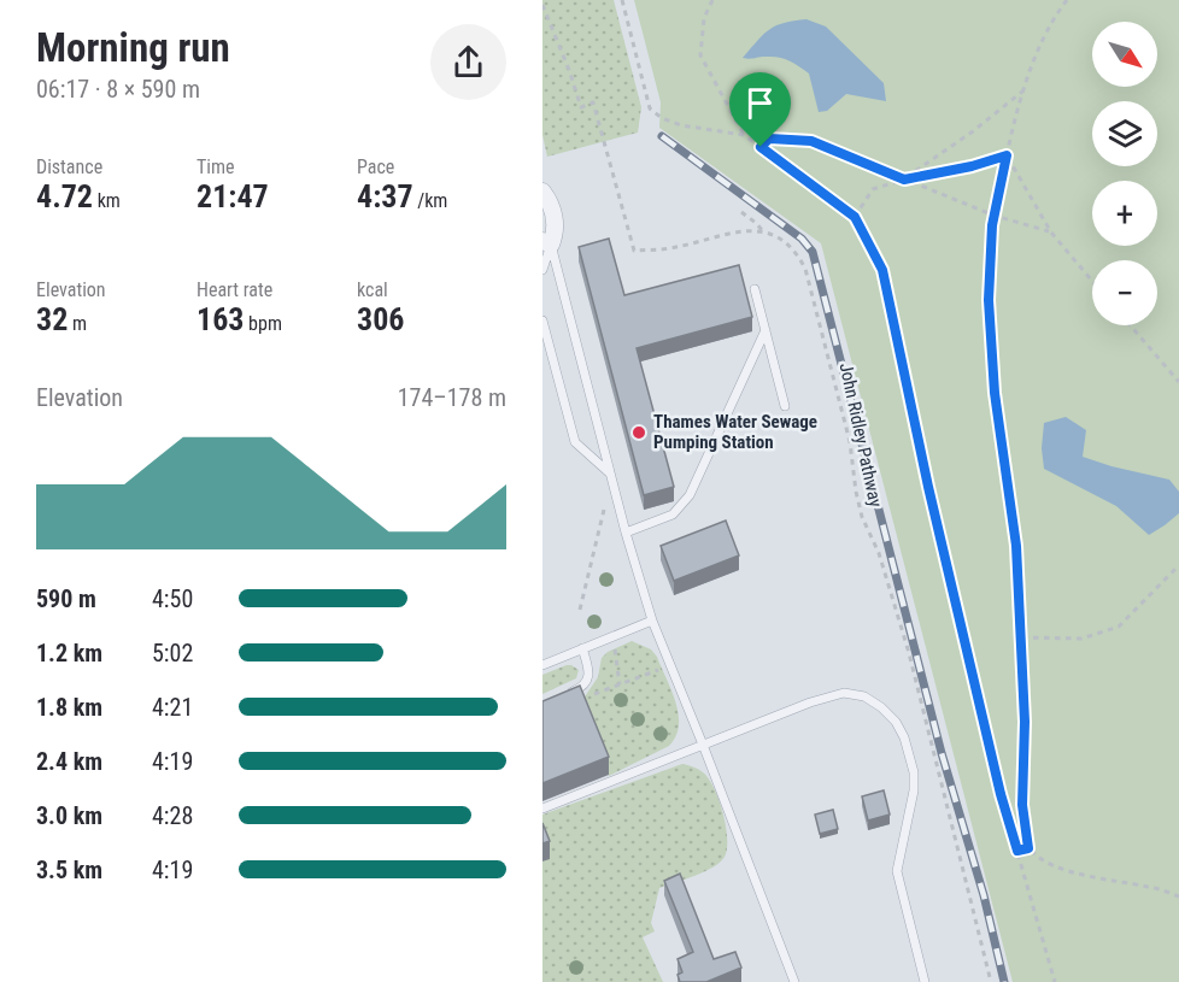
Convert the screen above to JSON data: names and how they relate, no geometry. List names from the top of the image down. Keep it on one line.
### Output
{"streets":{"path":["John Ridley Pathway"]},"places":["Thames Water Sewage Pumping Station"],"north":"bottom right","page":{"heading":["Morning run","06:17 · 8 × 590 m"],"map_buttons":["+","−"],"stats":[["Distance","4.72 km"],["Time","21:47"],["Pace","4:37 /km"],["Elevation","32 m"],["Heart rate","163 bpm"],["kcal","306"]],"chart":["Elevation","174–178 m"],"list":[{"name":"590 m","note":"4:50"},{"name":"1.2 km","note":"5:02"},{"name":"1.8 km","note":"4:21"},{"name":"2.4 km","note":"4:19"},{"name":"3.0 km","note":"4:28"},{"name":"3.5 km","note":"4:19"}]}}
